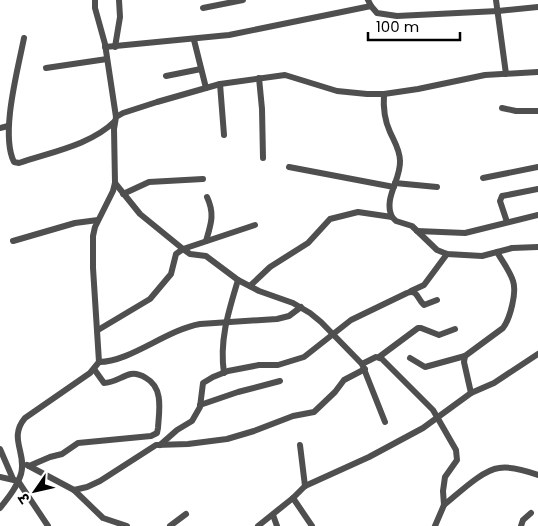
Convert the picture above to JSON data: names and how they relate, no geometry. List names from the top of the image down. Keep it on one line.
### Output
{"scale_bar":"100 m","north":"bottom left"}
